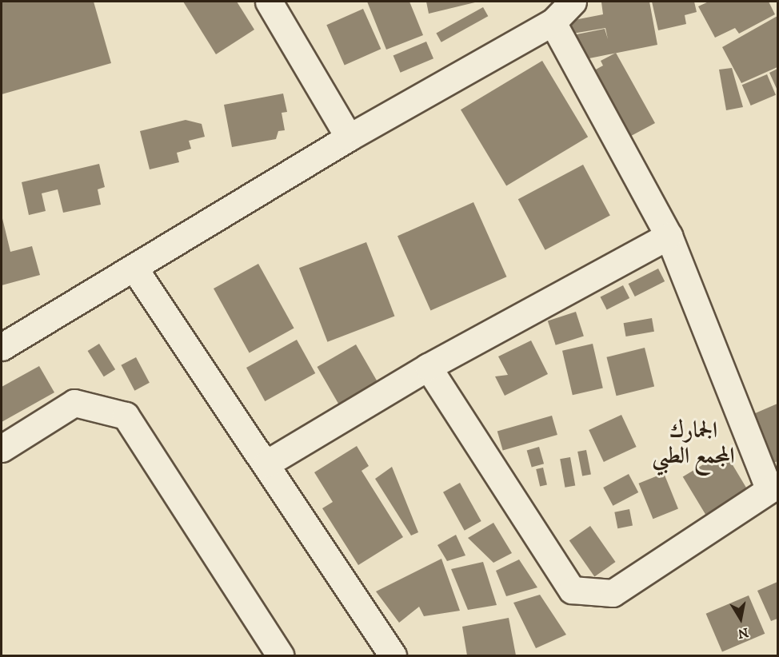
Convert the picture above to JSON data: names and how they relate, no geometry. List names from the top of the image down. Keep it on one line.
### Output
{"districts":["الجمارك المجمع الطبي"],"north":"bottom"}
